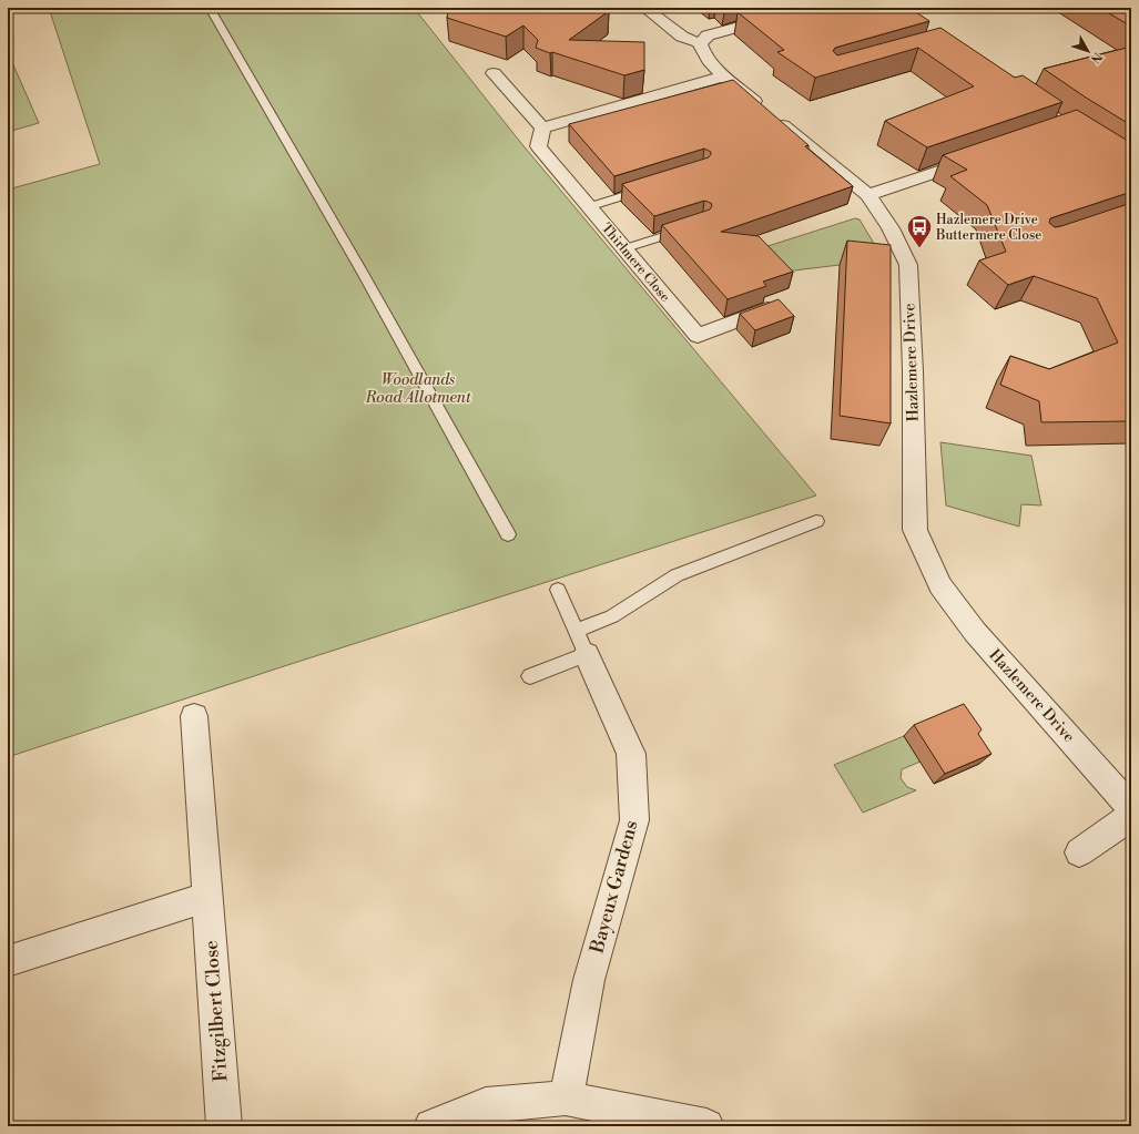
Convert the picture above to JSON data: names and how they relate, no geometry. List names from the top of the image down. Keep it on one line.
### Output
{"streets":{"street":["Thirlmere Close","Hazlemere Drive","Bayeux Gardens","Fitzgilbert Close"]},"parks":["Woodlands Road Allotment"],"places":{"bus stop":["Hazlemere Drive Buttermere Close"]},"north":"bottom right"}
